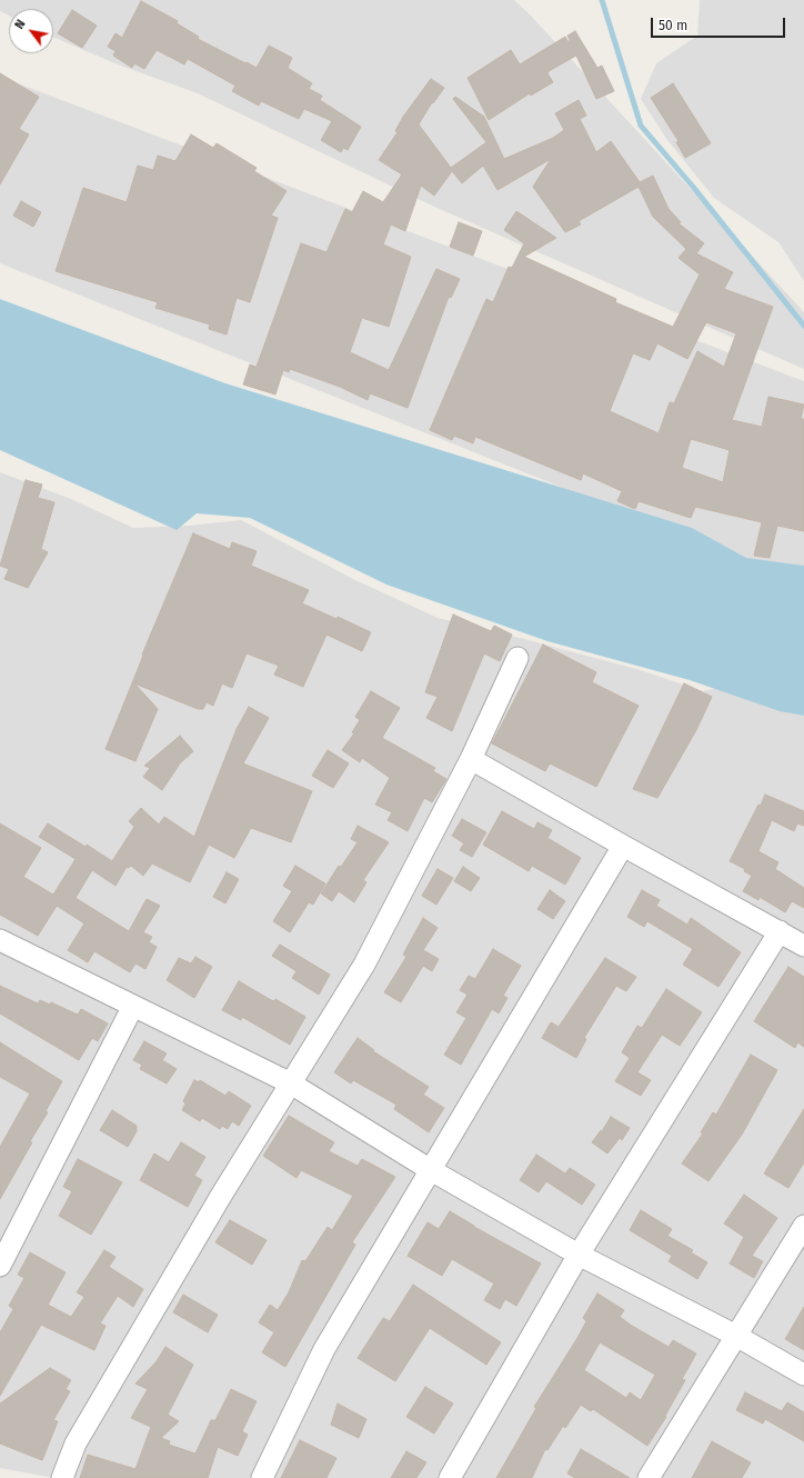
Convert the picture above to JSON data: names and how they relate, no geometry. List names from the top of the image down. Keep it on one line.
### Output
{"scale_bar":"50 m","north":"top left"}
